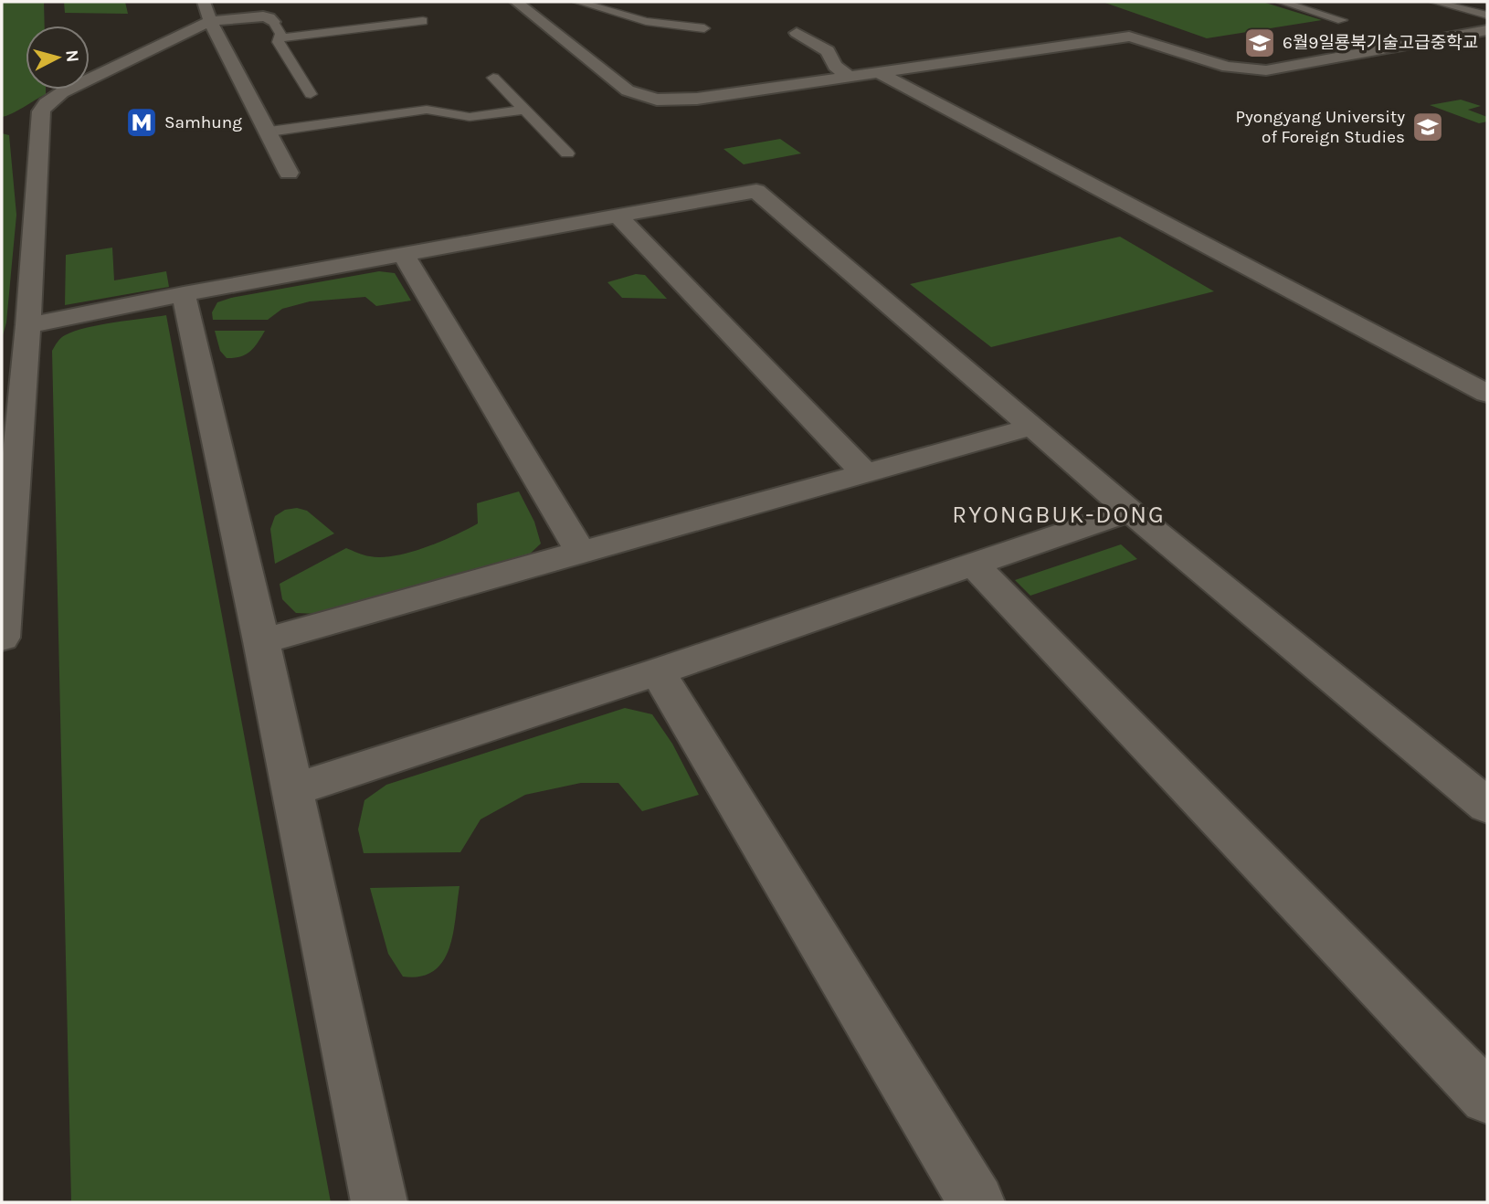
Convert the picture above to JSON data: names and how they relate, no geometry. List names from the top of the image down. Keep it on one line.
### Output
{"districts":["RYONGBUK-DONG"],"places":{"school or university":["6월9일룡북기술고급중학교","Pyongyang University of Foreign Studies"],"metro station":["Samhung"]},"north":"right"}
